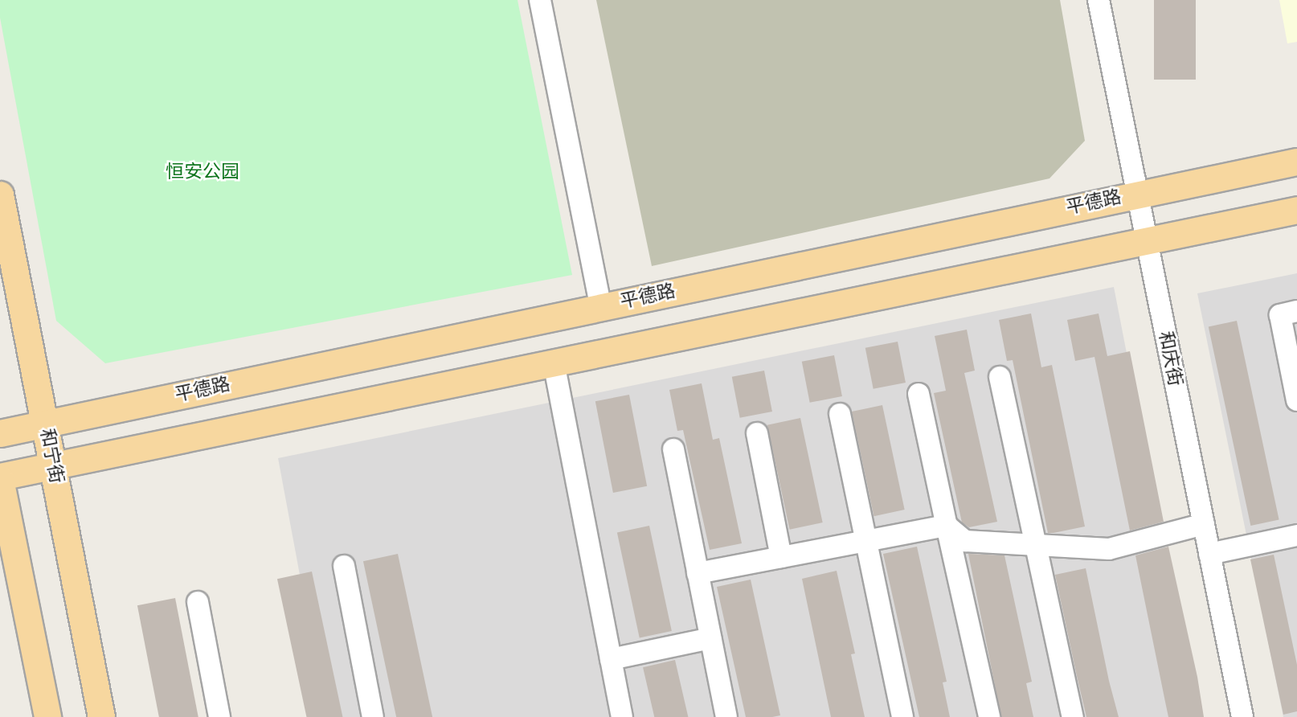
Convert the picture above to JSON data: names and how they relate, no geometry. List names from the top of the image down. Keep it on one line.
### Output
{"streets":{"main road":["平德路","和宁街"],"street":["和庆街"]},"crossings":[["平德路","和庆街"],["平德路","和宁街"]],"parks":["恒安公园"]}
